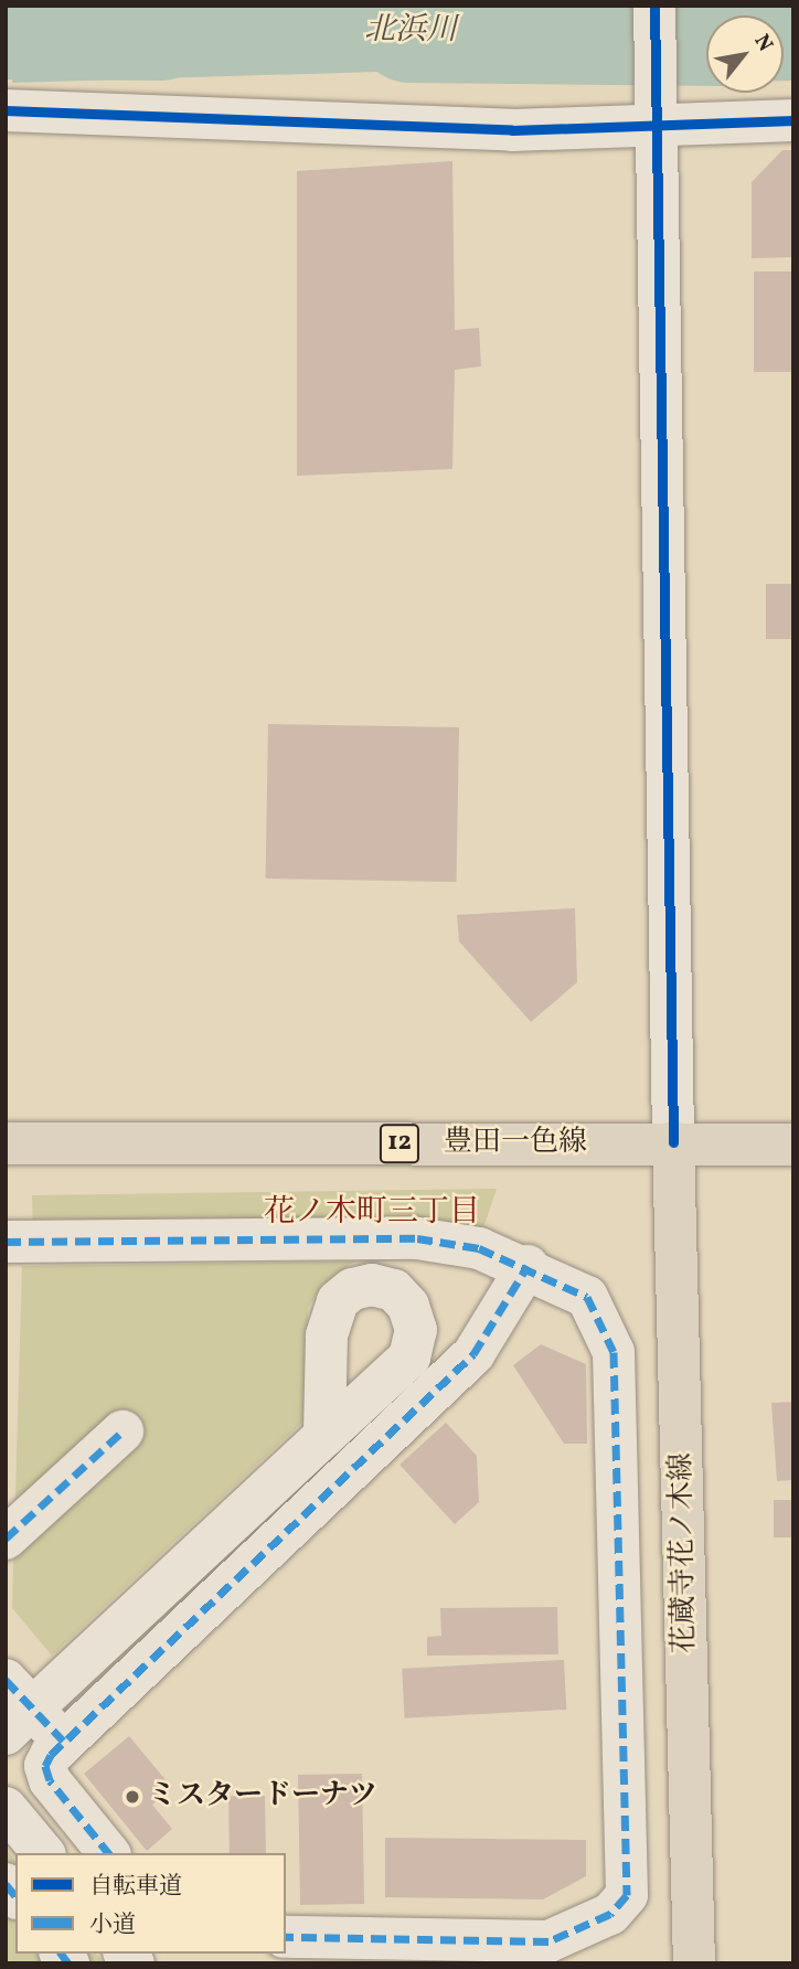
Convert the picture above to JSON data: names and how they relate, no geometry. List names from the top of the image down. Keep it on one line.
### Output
{"streets":{"main road":["12","豊田一色線","花蔵寺花ノ木線"]},"crossings":[["豊田一色線","花蔵寺花ノ木線"]],"districts":["花ノ木町三丁目"],"water":["北浜川"],"places":["ミスタードーナツ"],"legend":["自転車道","小道"],"north":"top right"}
